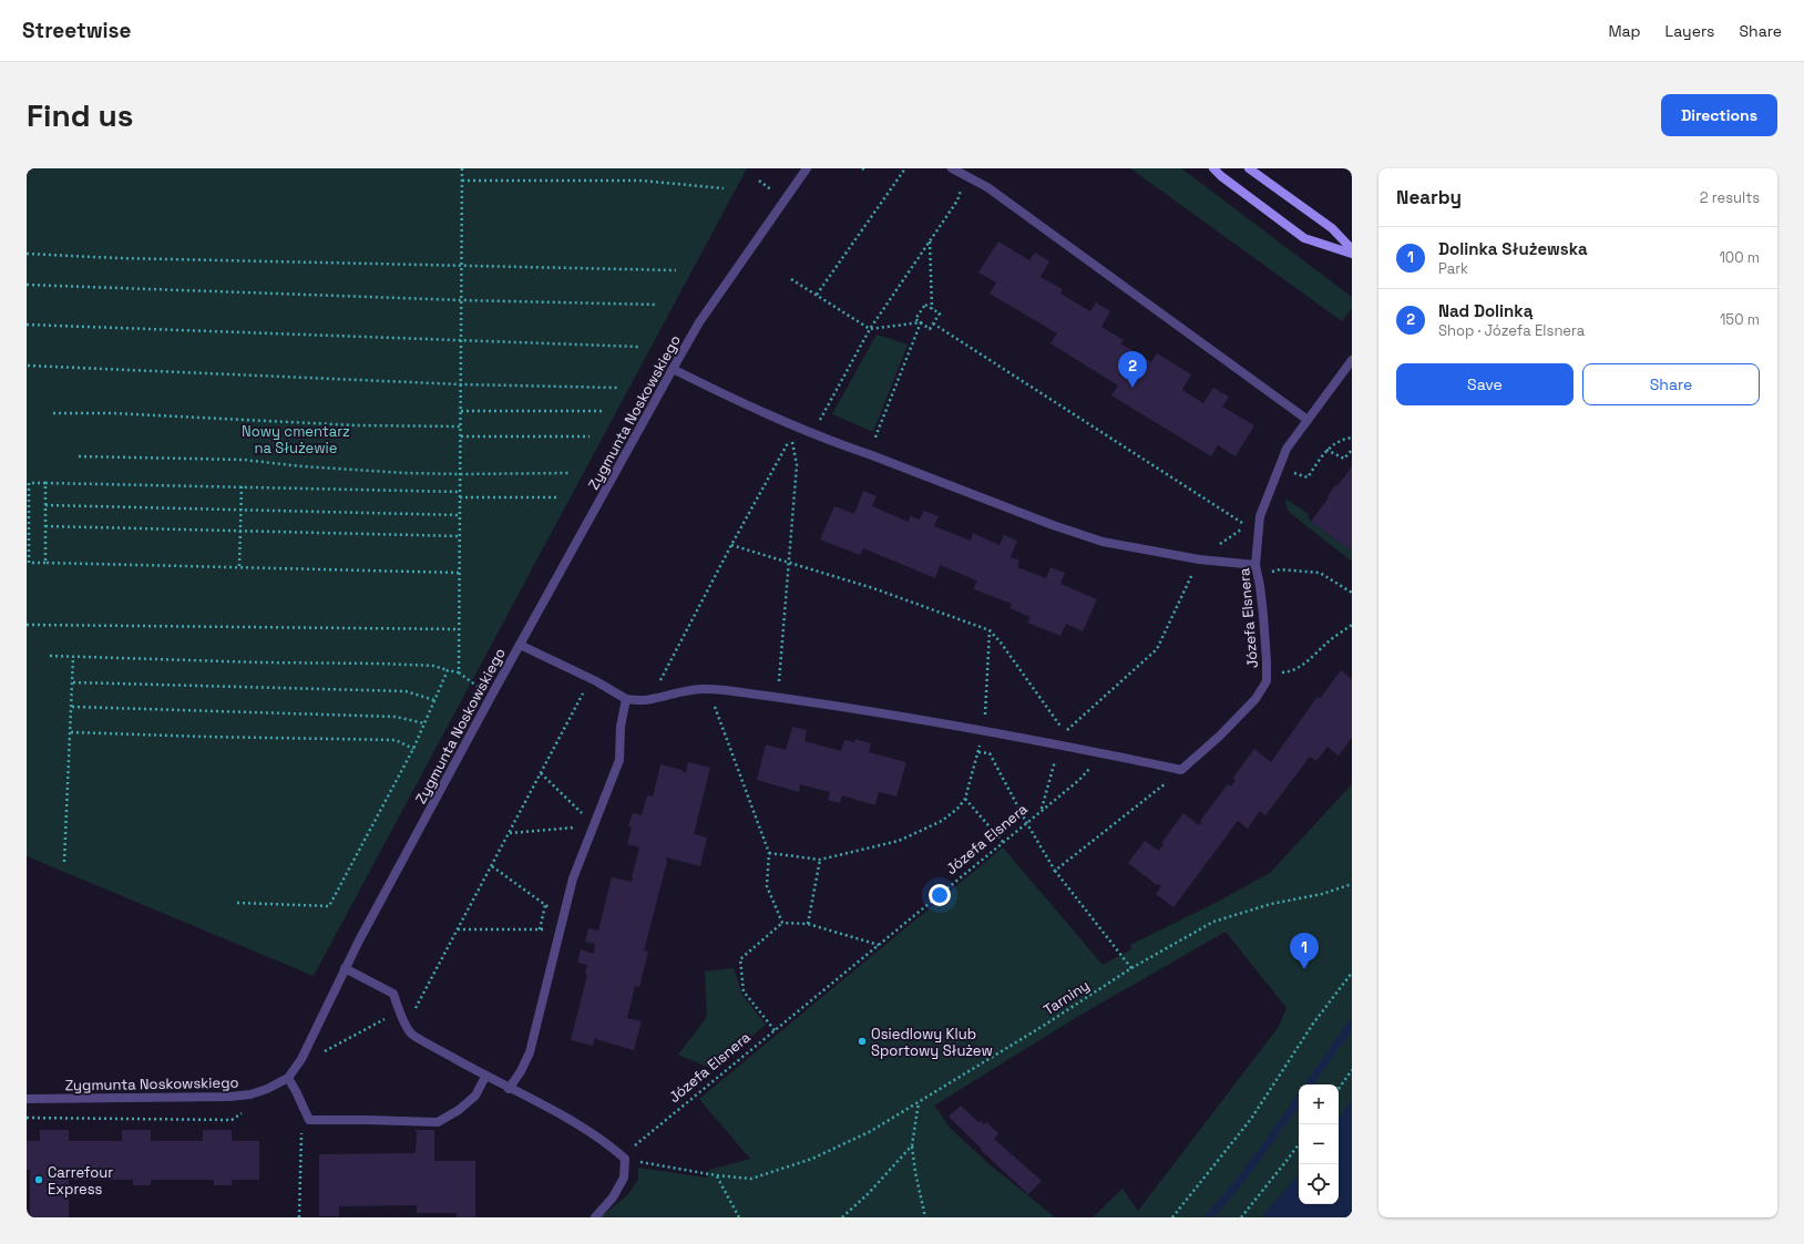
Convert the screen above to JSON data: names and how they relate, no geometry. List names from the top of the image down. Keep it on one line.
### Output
{"streets":{"street":["Zygmunta Noskowskiego","Józefa Elsnera"],"path":["Tarniny"]},"crossings":[["Józefa Elsnera","Tarniny"]],"parks":["Nowy cmentarz na Służewie"],"places":["Osiedlowy Klub Sportowy Służew","Carrefour Express"],"page":{"header":"Streetwise","nav":["Map","Layers","Share"],"buttons":["Directions",["Save","Share"]],"title":"Find us","heading":["Nearby","2 results"],"list":[{"mark":"1","name":"Dolinka Służewska","note":"Park","value":"100 m"},{"mark":"2","name":"Nad Dolinką","note":"Shop · Józefa Elsnera","value":"150 m"}],"pins":["2","1"],"map_buttons":["+","−"]}}
